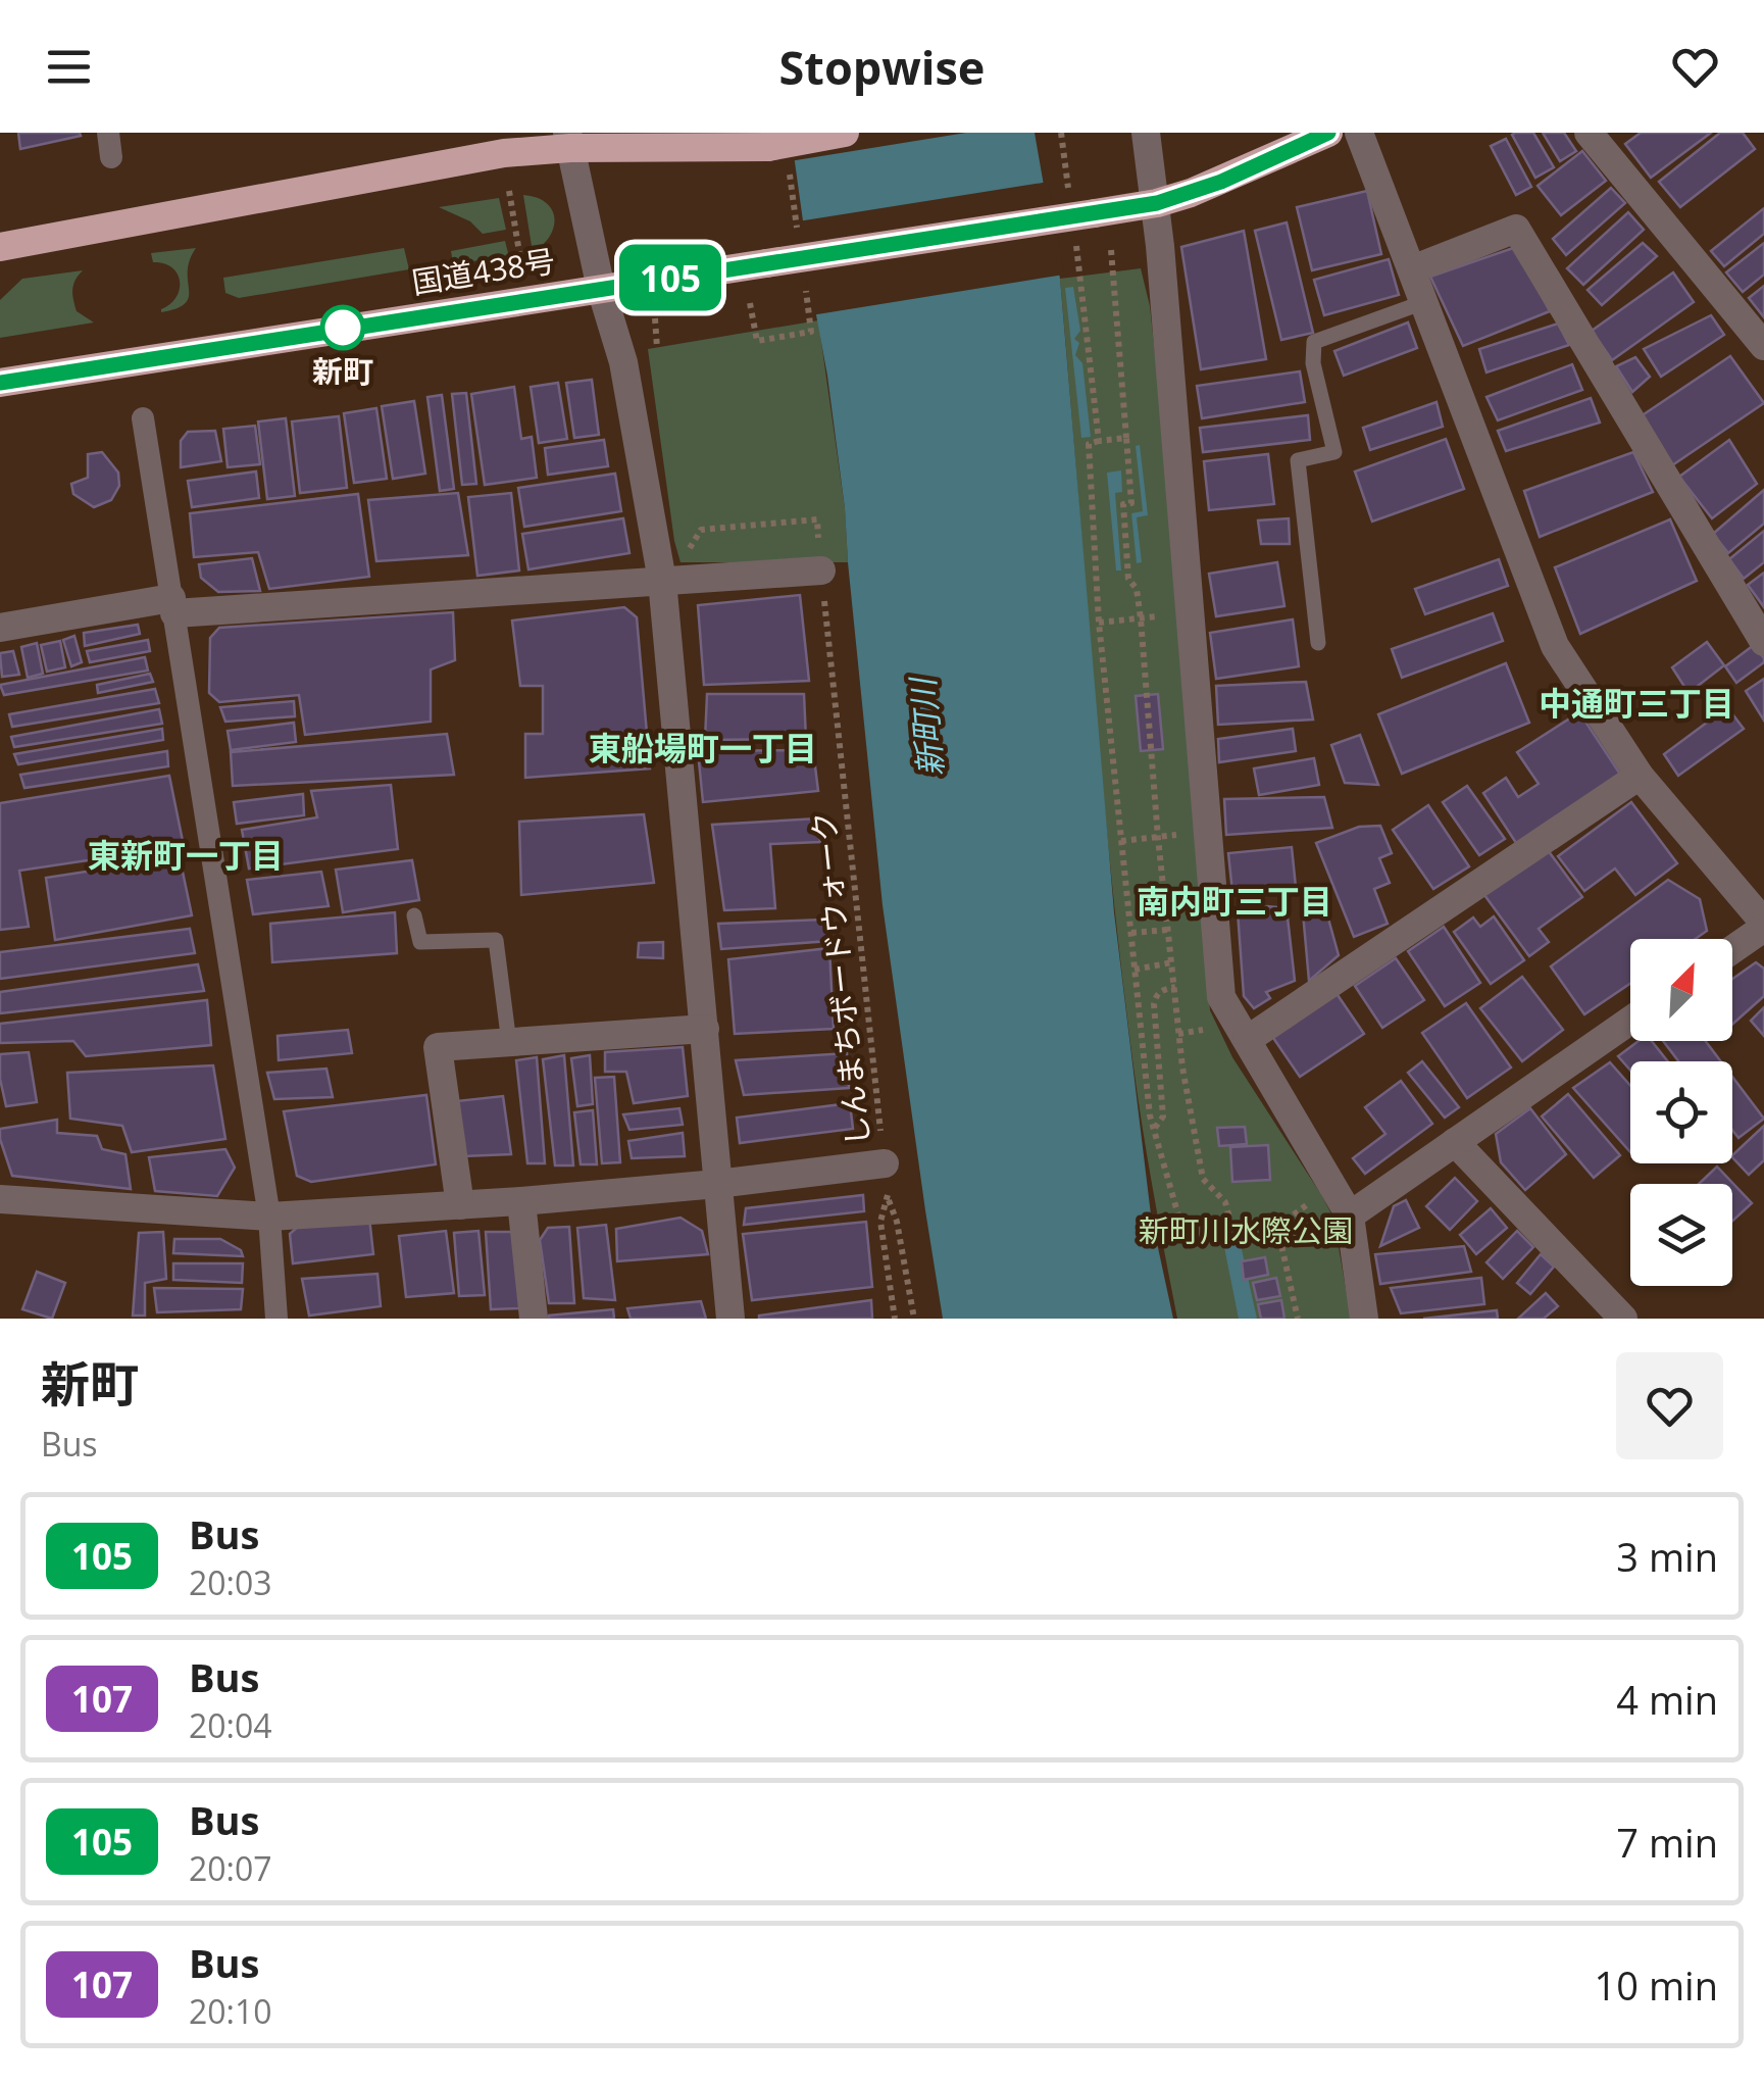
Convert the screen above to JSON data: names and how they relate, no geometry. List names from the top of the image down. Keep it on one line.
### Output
{"streets":{"highway":["国道438号"],"path":["しんまちボードウォーク"]},"districts":["中通町三丁目","東船場町一丁目","東新町一丁目","南内町三丁目"],"water":["新町川"],"parks":["新町川水際公園"],"places":["新町"],"lines":["bus line 105"],"north":"top right","page":{"header":"Stopwise","on_map":"105","heading":["新町","Bus"],"list":[{"mark":"105","name":"Bus","note":"20:03","value":"3 min"},{"mark":"107","name":"Bus","note":"20:04","value":"4 min"},{"mark":"105","name":"Bus","note":"20:07","value":"7 min"},{"mark":"107","name":"Bus","note":"20:10","value":"10 min"}]}}
